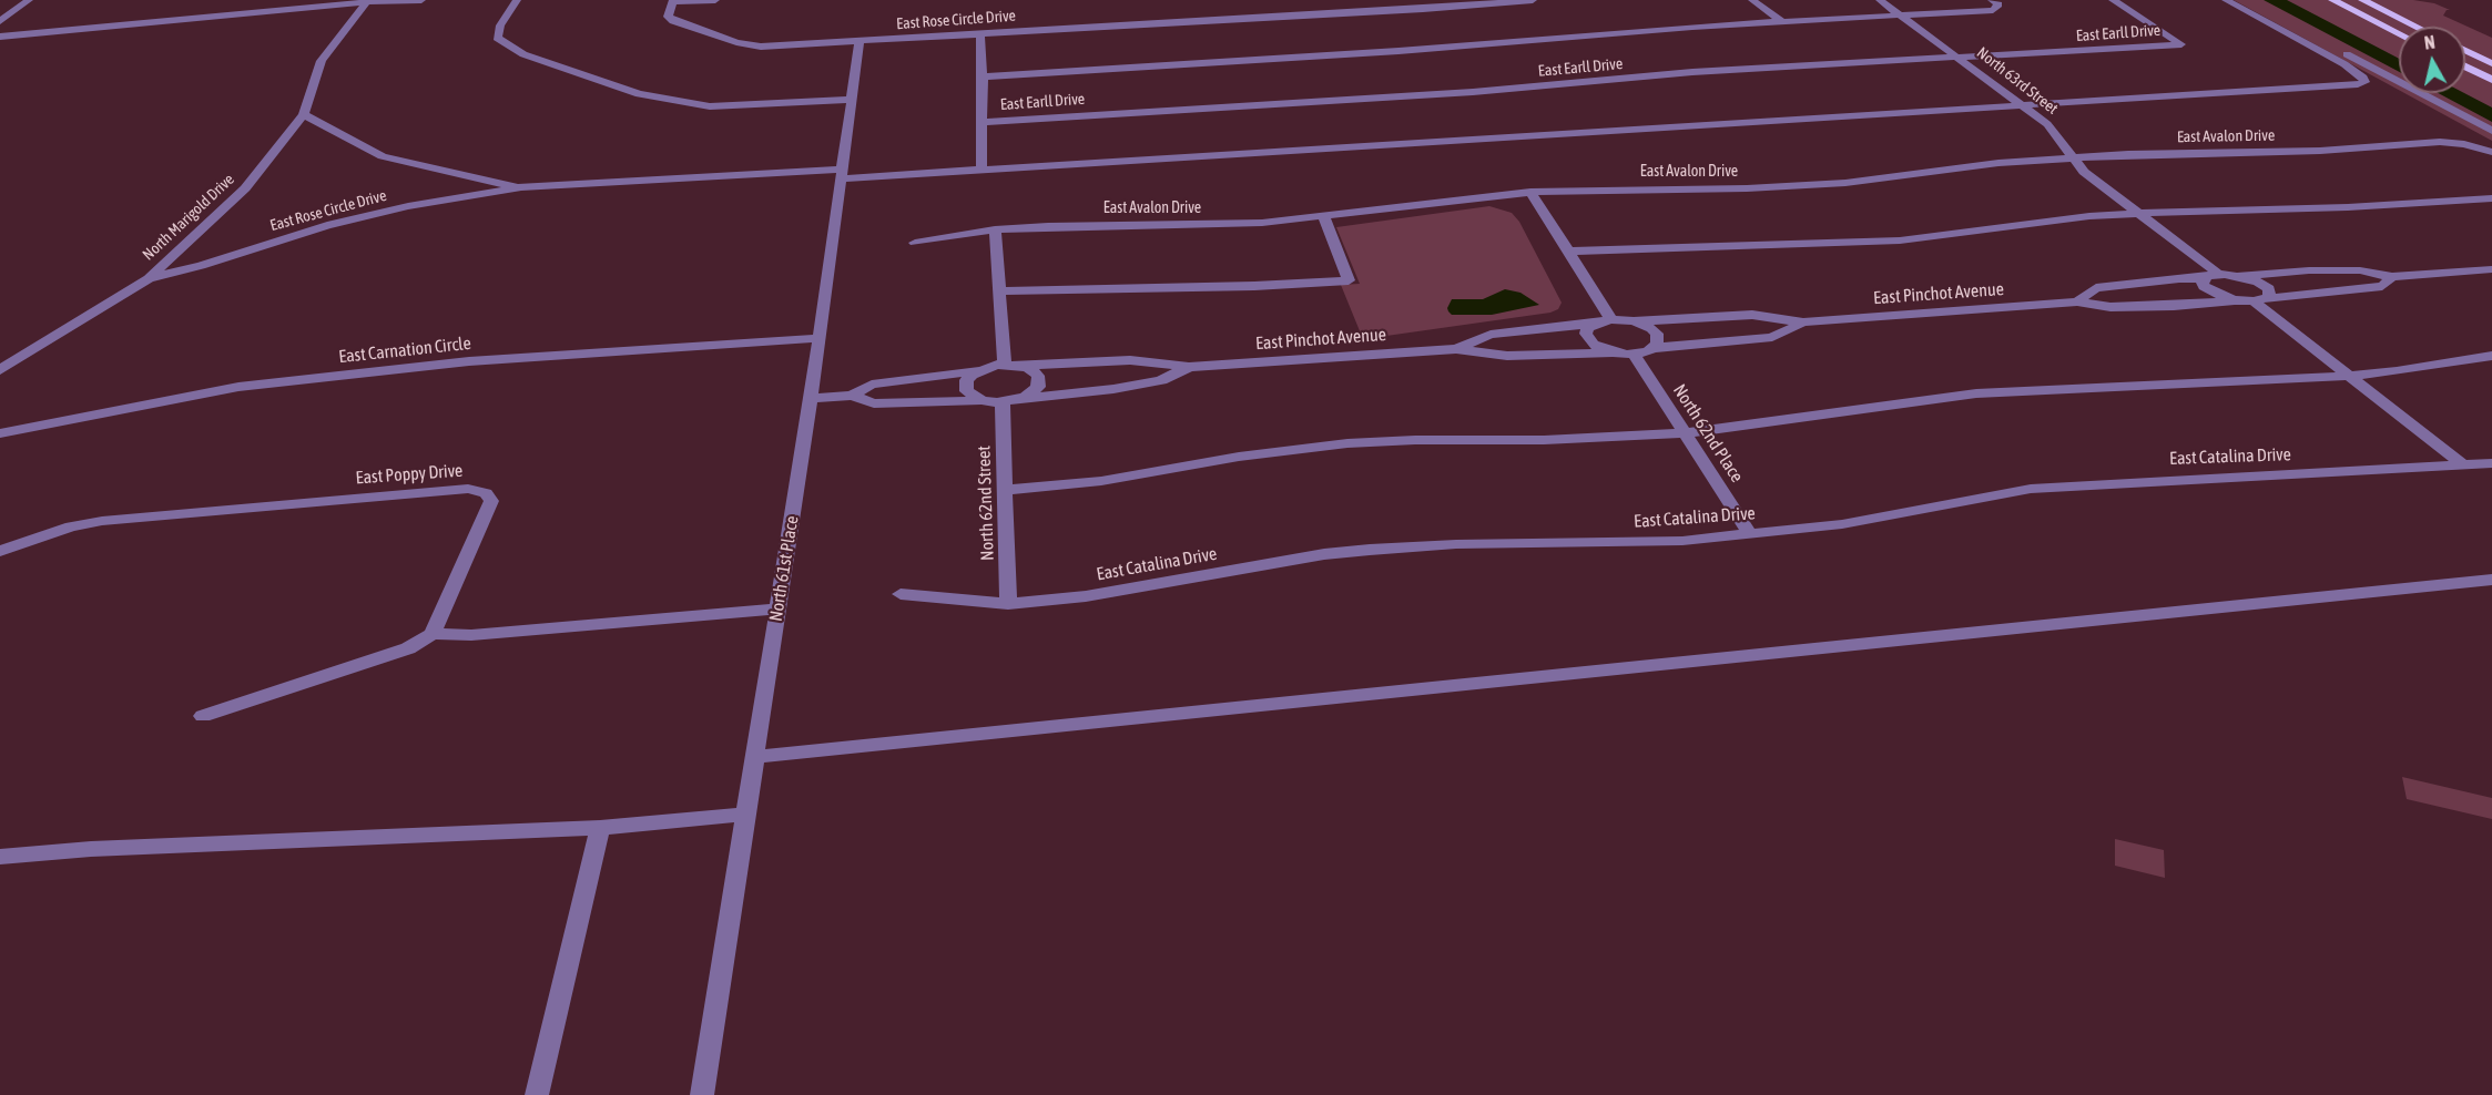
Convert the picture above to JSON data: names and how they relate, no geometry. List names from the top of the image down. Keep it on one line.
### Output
{"streets":{"street":["East Rose Circle Drive","East Earll Drive","North 63rd Street","East Avalon Drive","North Marigold Drive","East Pinchot Avenue","East Carnation Circle","North 62nd Place","East Catalina Drive","East Poppy Drive","North 62nd Street","North 61st Place"]},"crossings":[["East Rose Circle Drive","North 63rd Street"],["East Rose Circle Drive","North Marigold Drive"],["East Rose Circle Drive","North 61st Place"],["East Earll Drive","North 63rd Street"],["North 63rd Street","East Avalon Drive"],["North 63rd Street","East Pinchot Avenue"],["East Pinchot Avenue","North 62nd Place"],["East Pinchot Avenue","North 62nd Street"],["East Carnation Circle","North 61st Place"],["North 62nd Place","East Catalina Drive"],["East Catalina Drive","North 62nd Street"]],"north":"top"}
